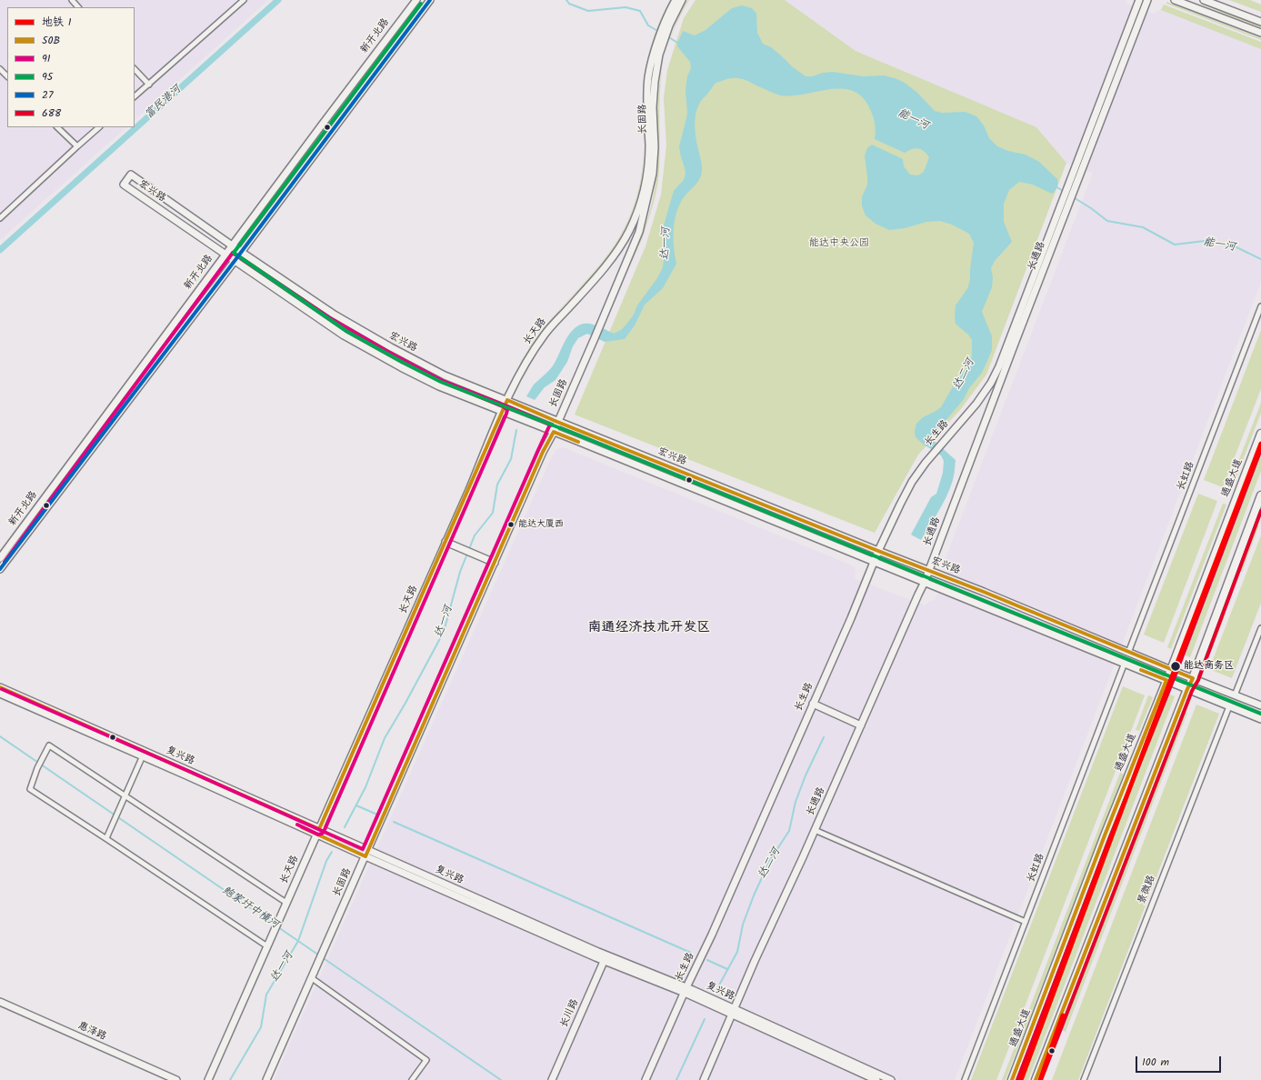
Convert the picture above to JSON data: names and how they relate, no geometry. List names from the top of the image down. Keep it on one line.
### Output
{"streets":{"main road":["通盛大道"],"street":["新开北路","长固路","宏兴路","长通路","长天路","长生路","长虹路","复兴路","景微路","长川路","惠泽路"]},"crossings":[["新开北路","宏兴路"],["长固路","宏兴路"],["长固路","长天路"],["长固路","复兴路"],["宏兴路","长通路"],["宏兴路","长天路"],["宏兴路","长生路"],["宏兴路","长虹路"],["宏兴路","通盛大道"],["宏兴路","景微路"],["长通路","长生路"],["长通路","复兴路"],["长天路","复兴路"],["长生路","复兴路"],["复兴路","长川路"]],"districts":["南通经济技术开发区"],"water":["富民港河","能一河","达一河","达二河","鲍家圩中横河"],"parks":["能达中央公园"],"places":["能达大厦西","能达商务区"],"lines":["transit line 27","transit line 95","transit line 91","transit line 50B","metro line 1","transit line 688"],"legend":["地铁 1","50B","91","95","27","688"],"scale_bar":"100 m"}
